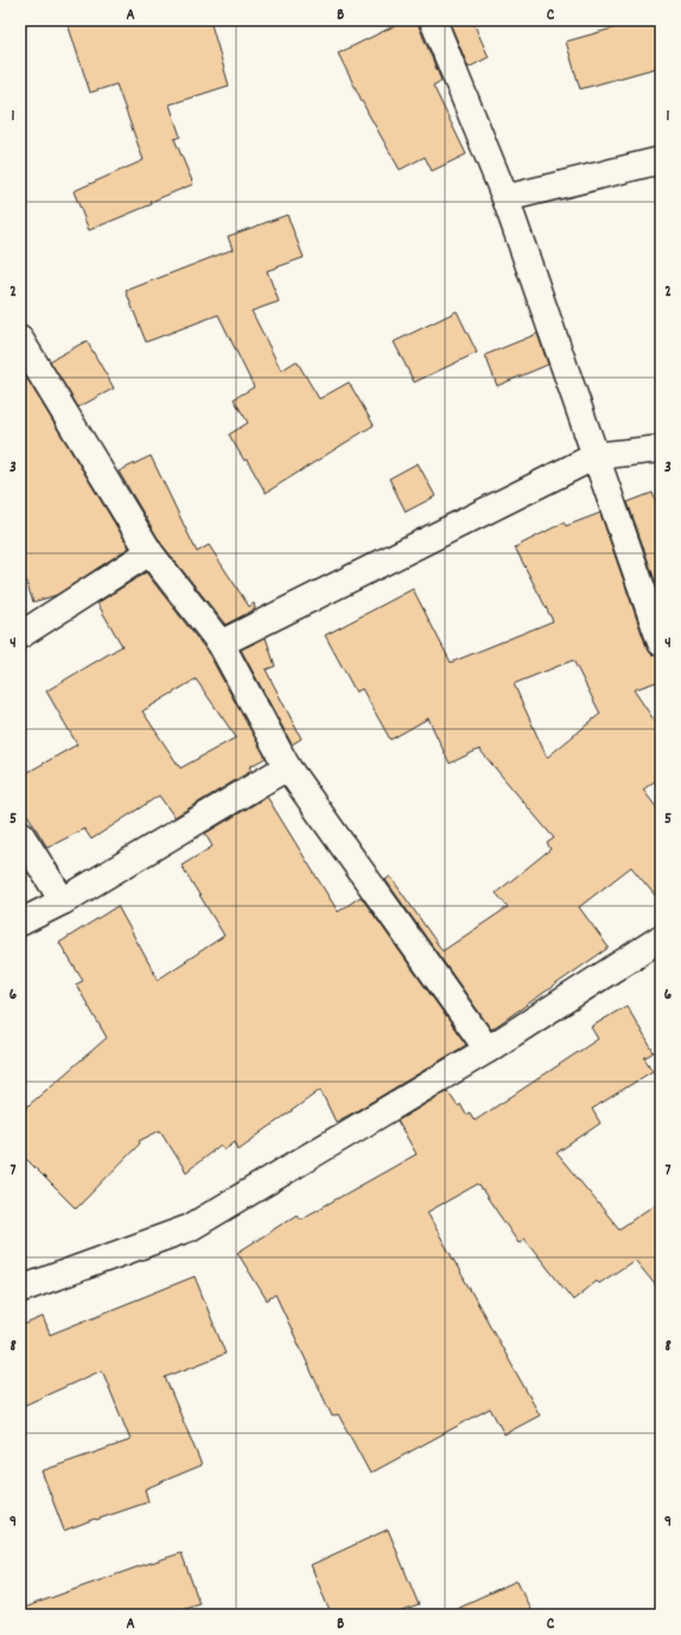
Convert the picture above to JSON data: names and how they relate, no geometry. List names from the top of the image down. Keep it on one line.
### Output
{"grid":{"columns":["A","B","C"],"rows":["1","2","3","4","5","6","7","8","9"]}}
